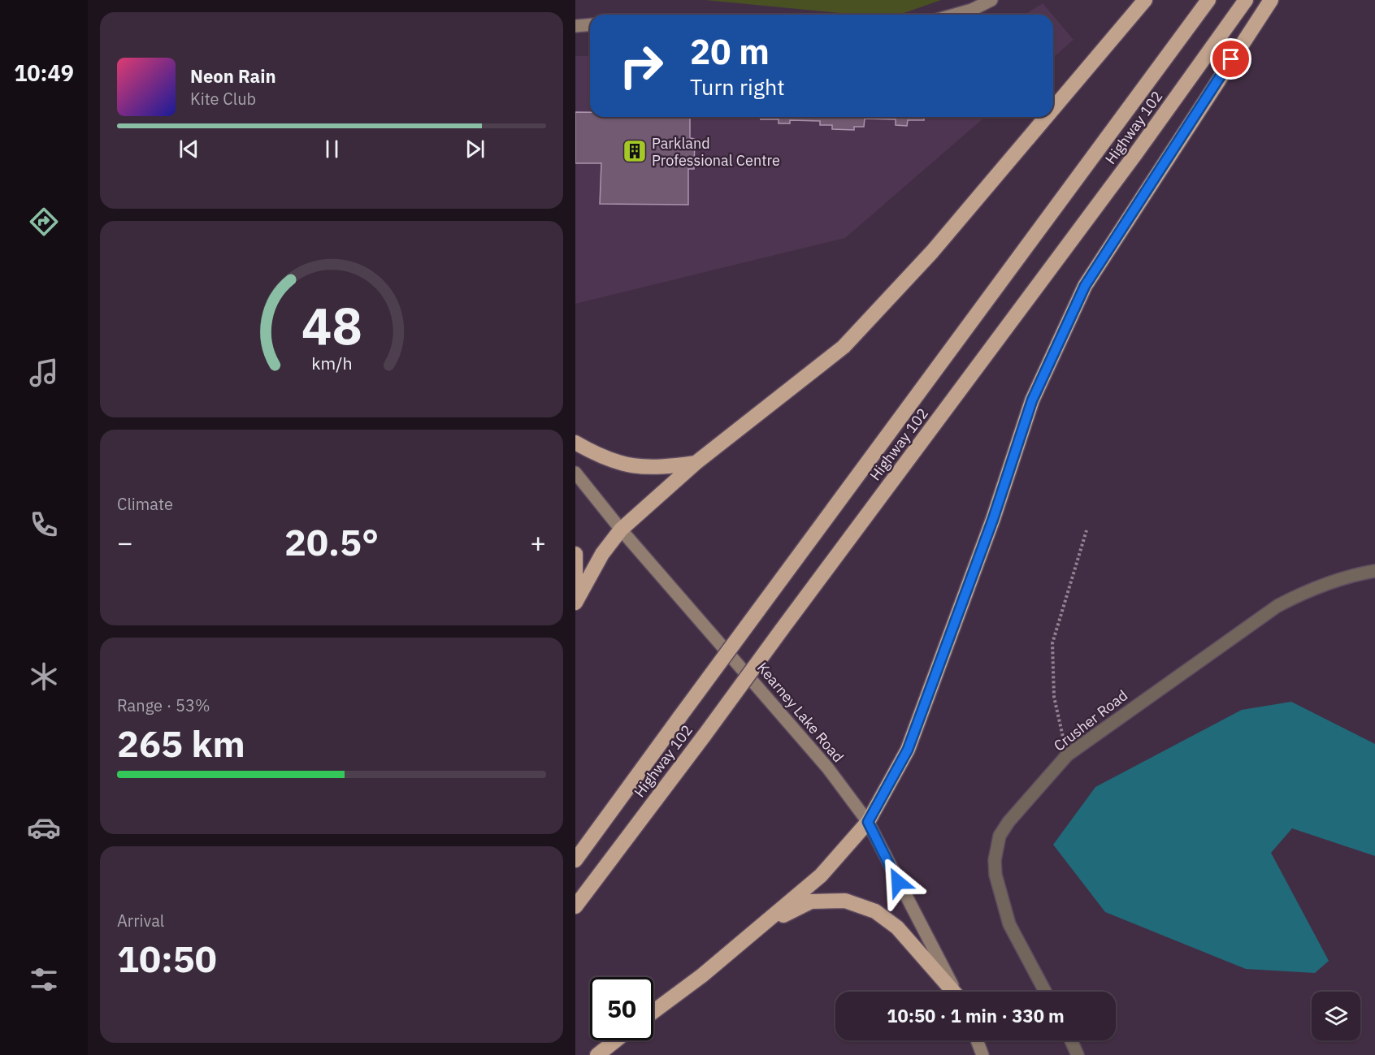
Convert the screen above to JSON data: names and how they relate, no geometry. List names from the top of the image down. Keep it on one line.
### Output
{"streets":{"highway":["Highway 102"],"main road":["Kearney Lake Road"],"street":["Crusher Road"]},"places":{"building":["Parkland Professional Centre"]},"page":{"tabs":"10:49","turn":["20 m","Turn right"],"song":["Neon Rain","Kite Club"],"tile":["Climate",["Range · 53%","265 km"],["Arrival","10:50"]],"heat":["−","20.5°","+"],"limit":"50","trip":"10:50 · 1 min · 330 m","gauge":["48","km/h"]}}
